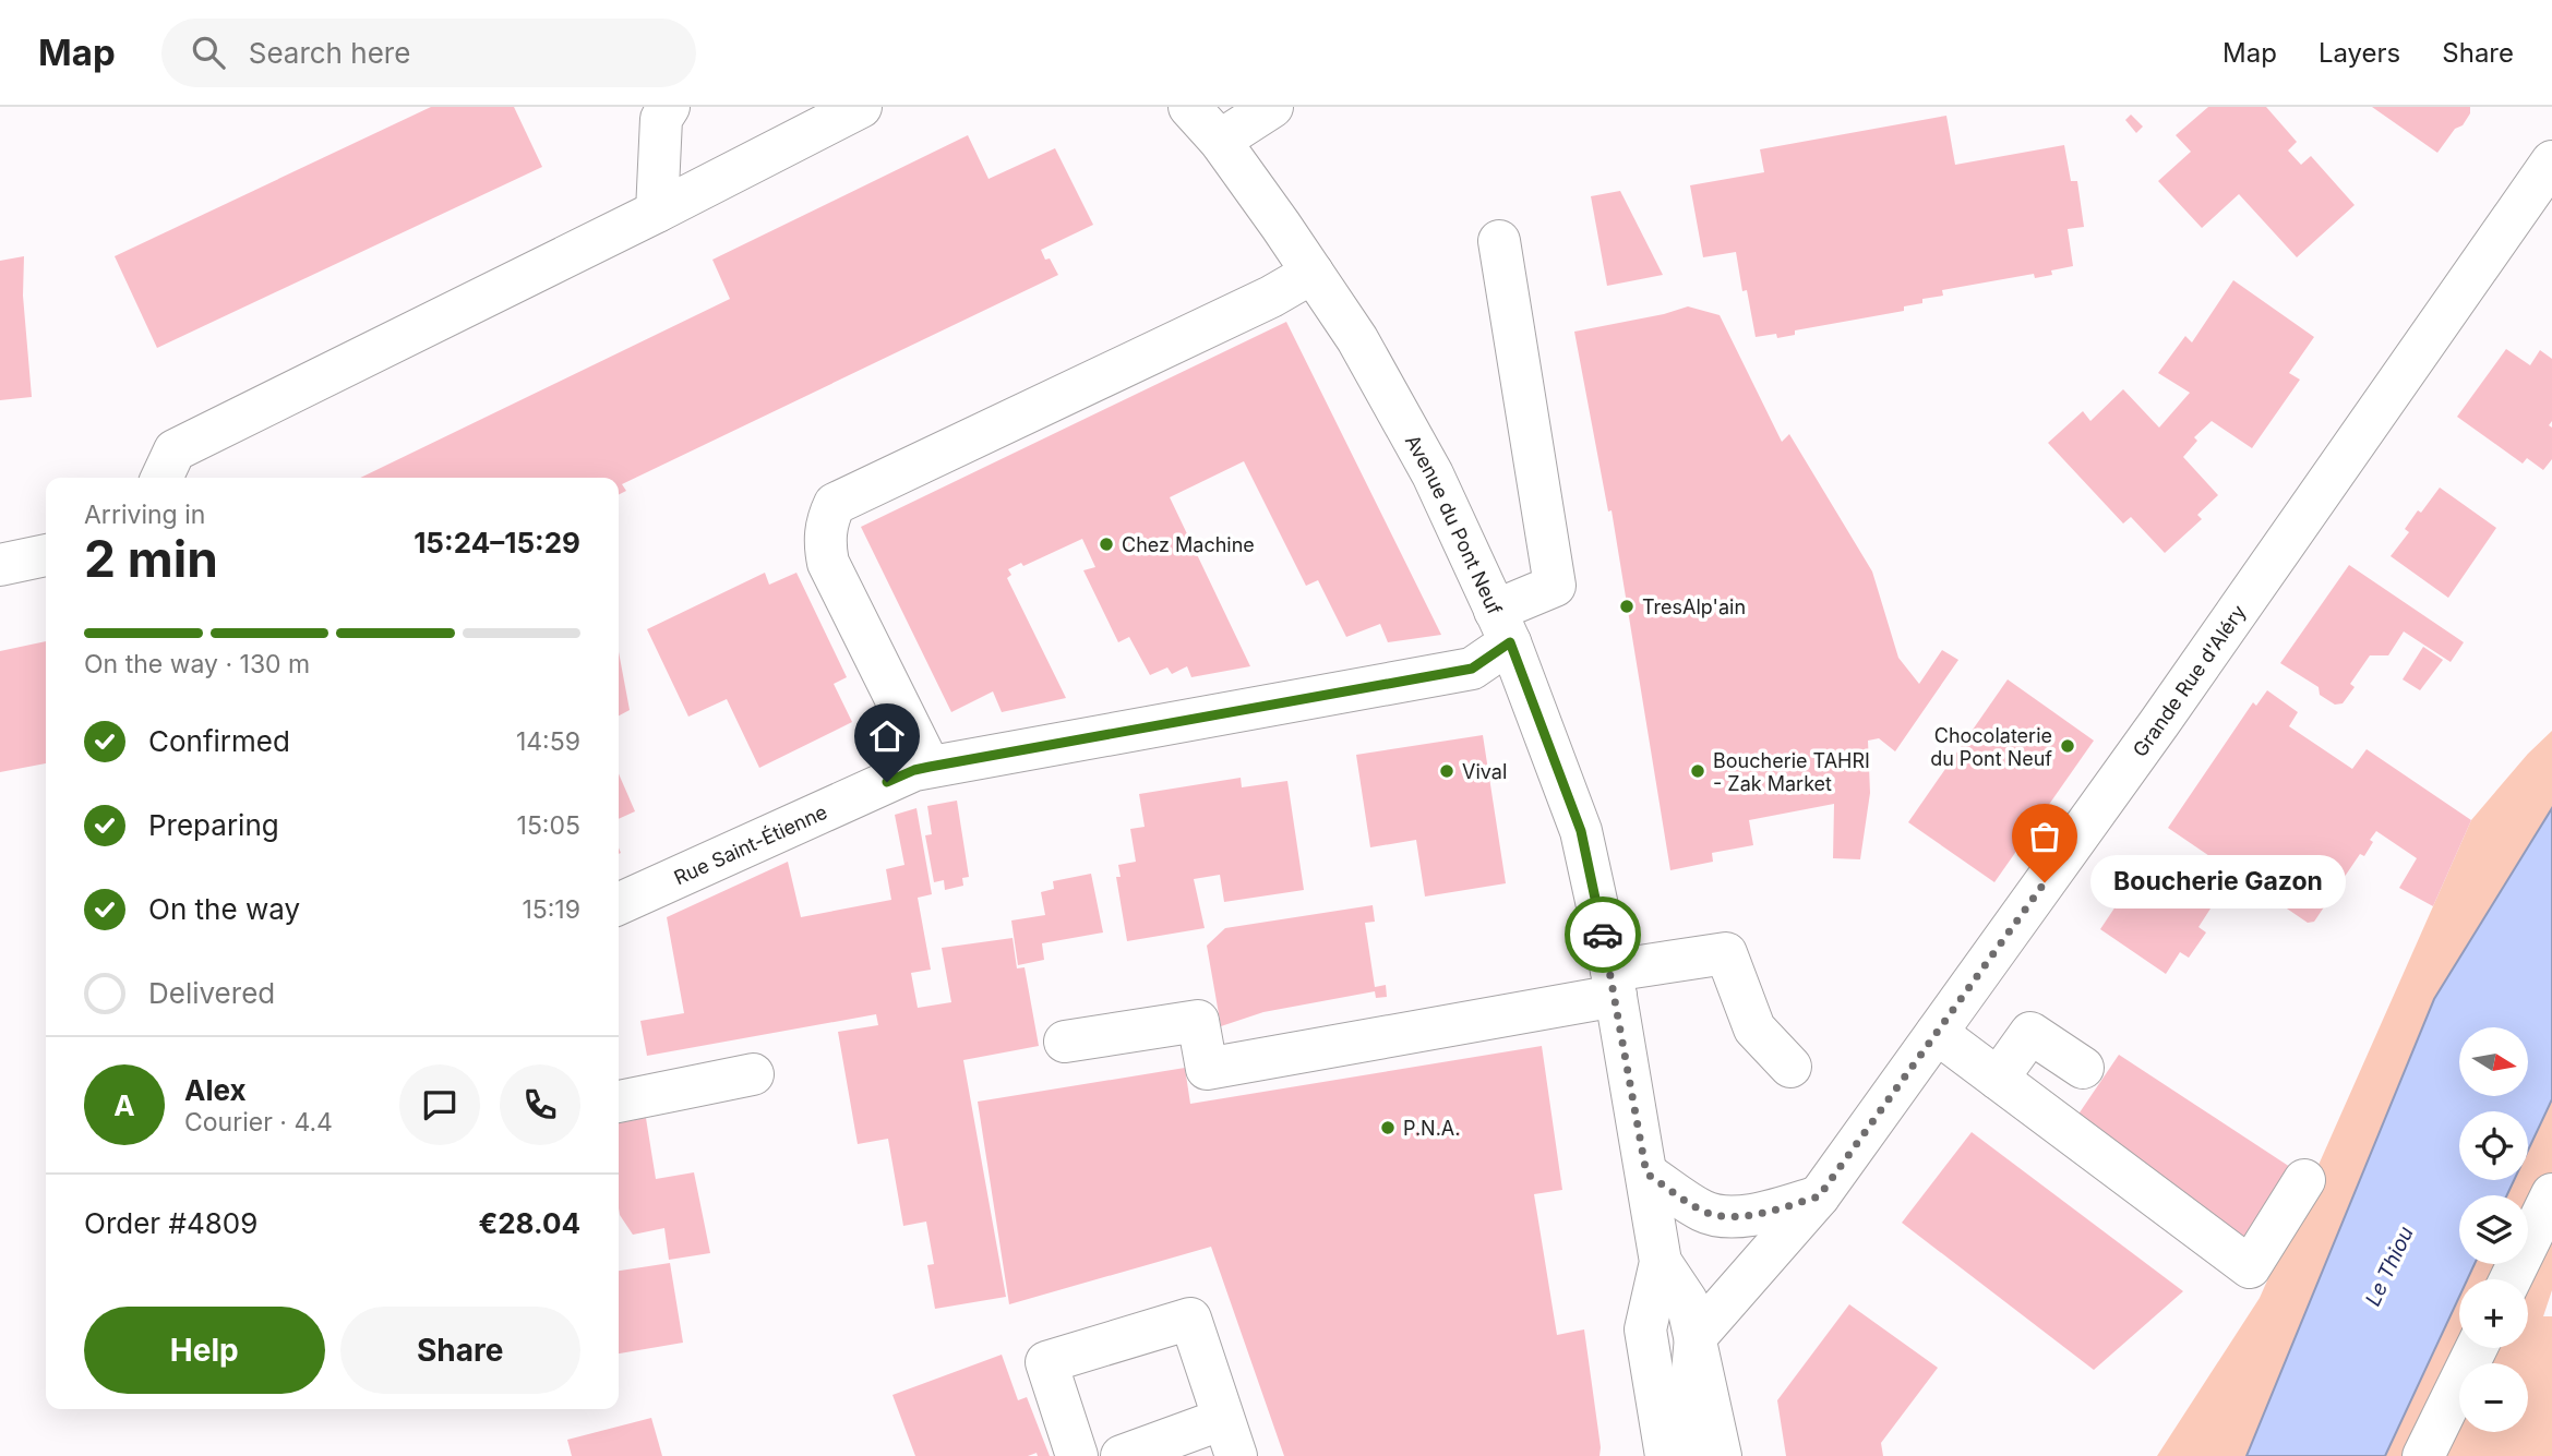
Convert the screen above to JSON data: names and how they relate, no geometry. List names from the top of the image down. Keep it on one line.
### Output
{"streets":{"street":["Avenue du Pont Neuf","Grande Rue d'Aléry","Rue Saint-Étienne"]},"crossings":[["Avenue du Pont Neuf","Grande Rue d'Aléry"],["Avenue du Pont Neuf","Rue Saint-Étienne"]],"water":["Le Thiou"],"places":["Chez Machine","TresAlp'ain","Chocolaterie du Pont Neuf","Vival","Boucherie TAHRI - Zak Market","Boucherie Gazon","P.N.A."],"north":"right","page":{"header":"Map","search":"Search here","nav":["Map","Layers","Share"],"heading":["2 min","Arriving in","15:24–15:29"],"panel":["Alex","Courier · 4.4","Order #4809","€28.04"],"bar":"On the way · 130 m","list":[["Confirmed","14:59"],["Preparing","15:05"],["On the way","15:19"],"Delivered"],"bubble":"Boucherie Gazon","map_buttons":["+","−"],"round":"A","buttons":["Help","Share"]}}
